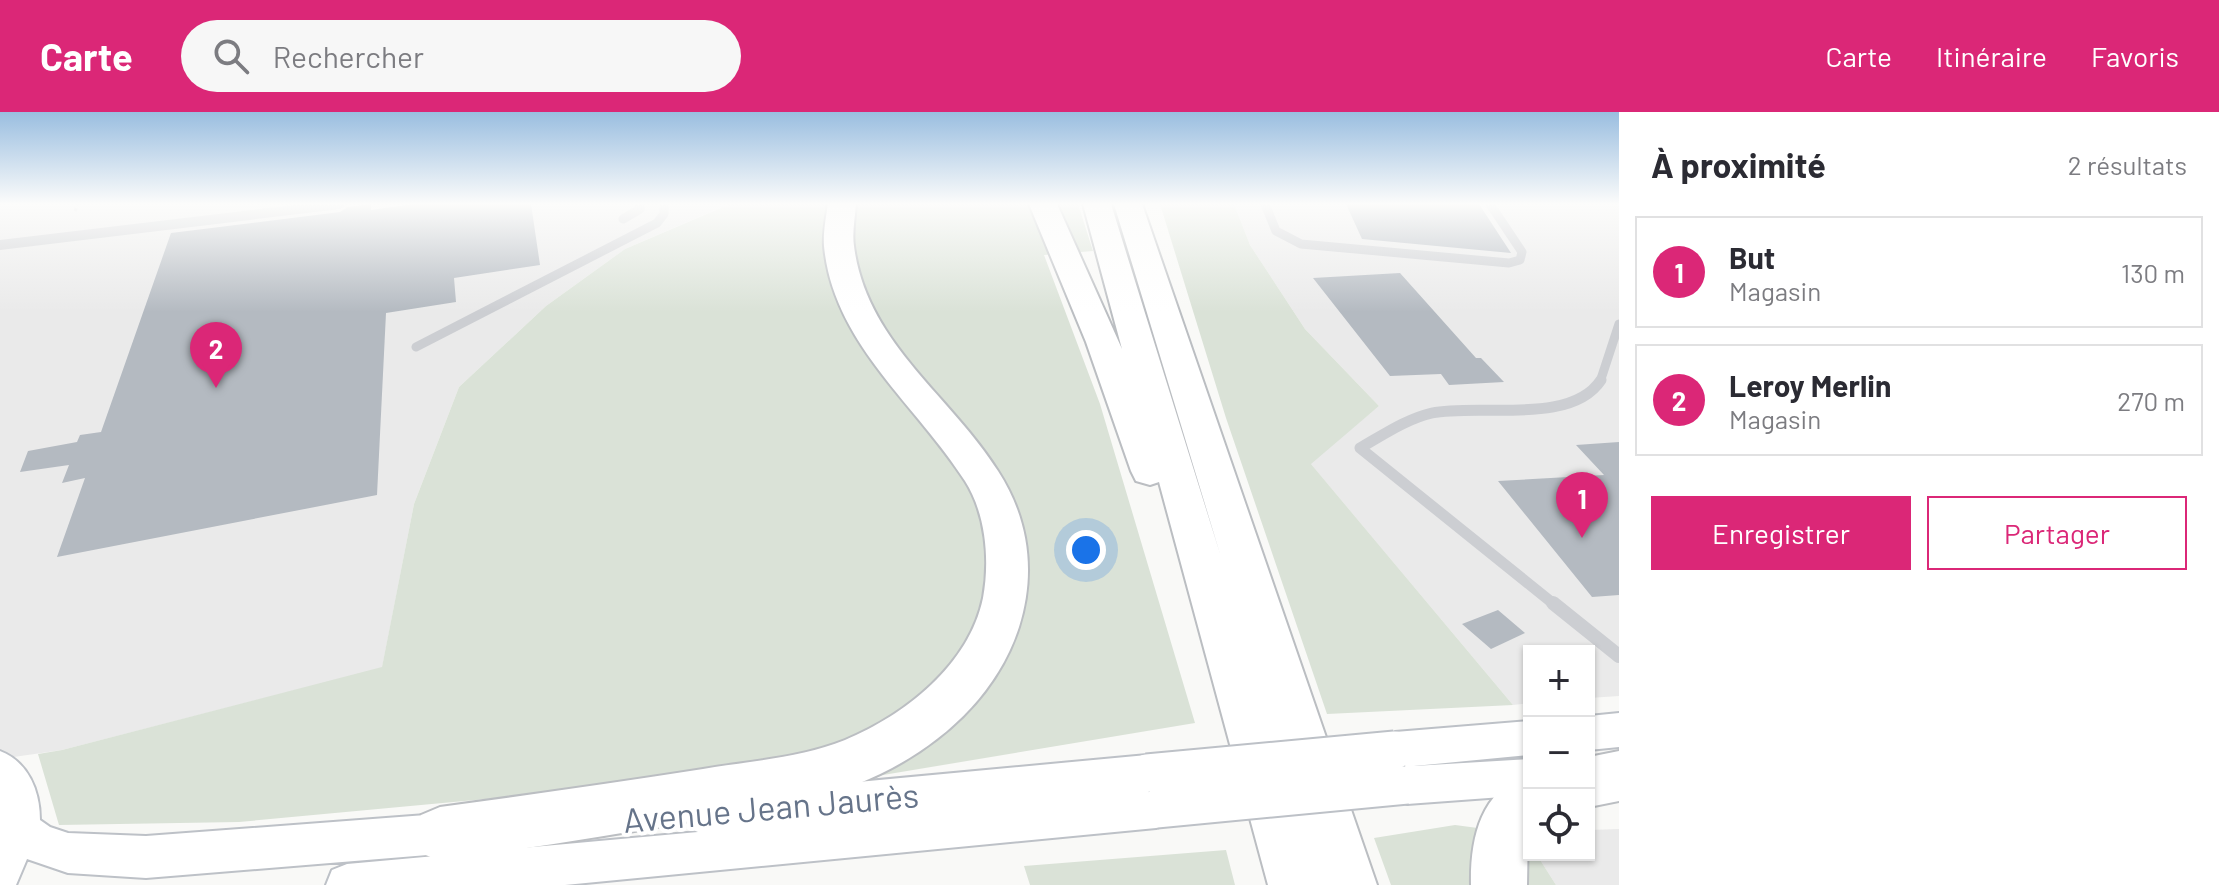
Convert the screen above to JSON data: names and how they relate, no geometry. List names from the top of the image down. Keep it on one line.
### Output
{"streets":{"main road":["Avenue Jean Jaurès"]},"page":{"header":"Carte","search":"Rechercher","nav":["Carte","Itinéraire","Favoris"],"heading":["À proximité","2 résultats"],"list":[{"mark":"1","name":"But","note":"Magasin","value":"130 m"},{"mark":"2","name":"Leroy Merlin","note":"Magasin","value":"270 m"}],"pins":["2","1"],"buttons":["Enregistrer","Partager"],"map_buttons":["+","−"]}}
